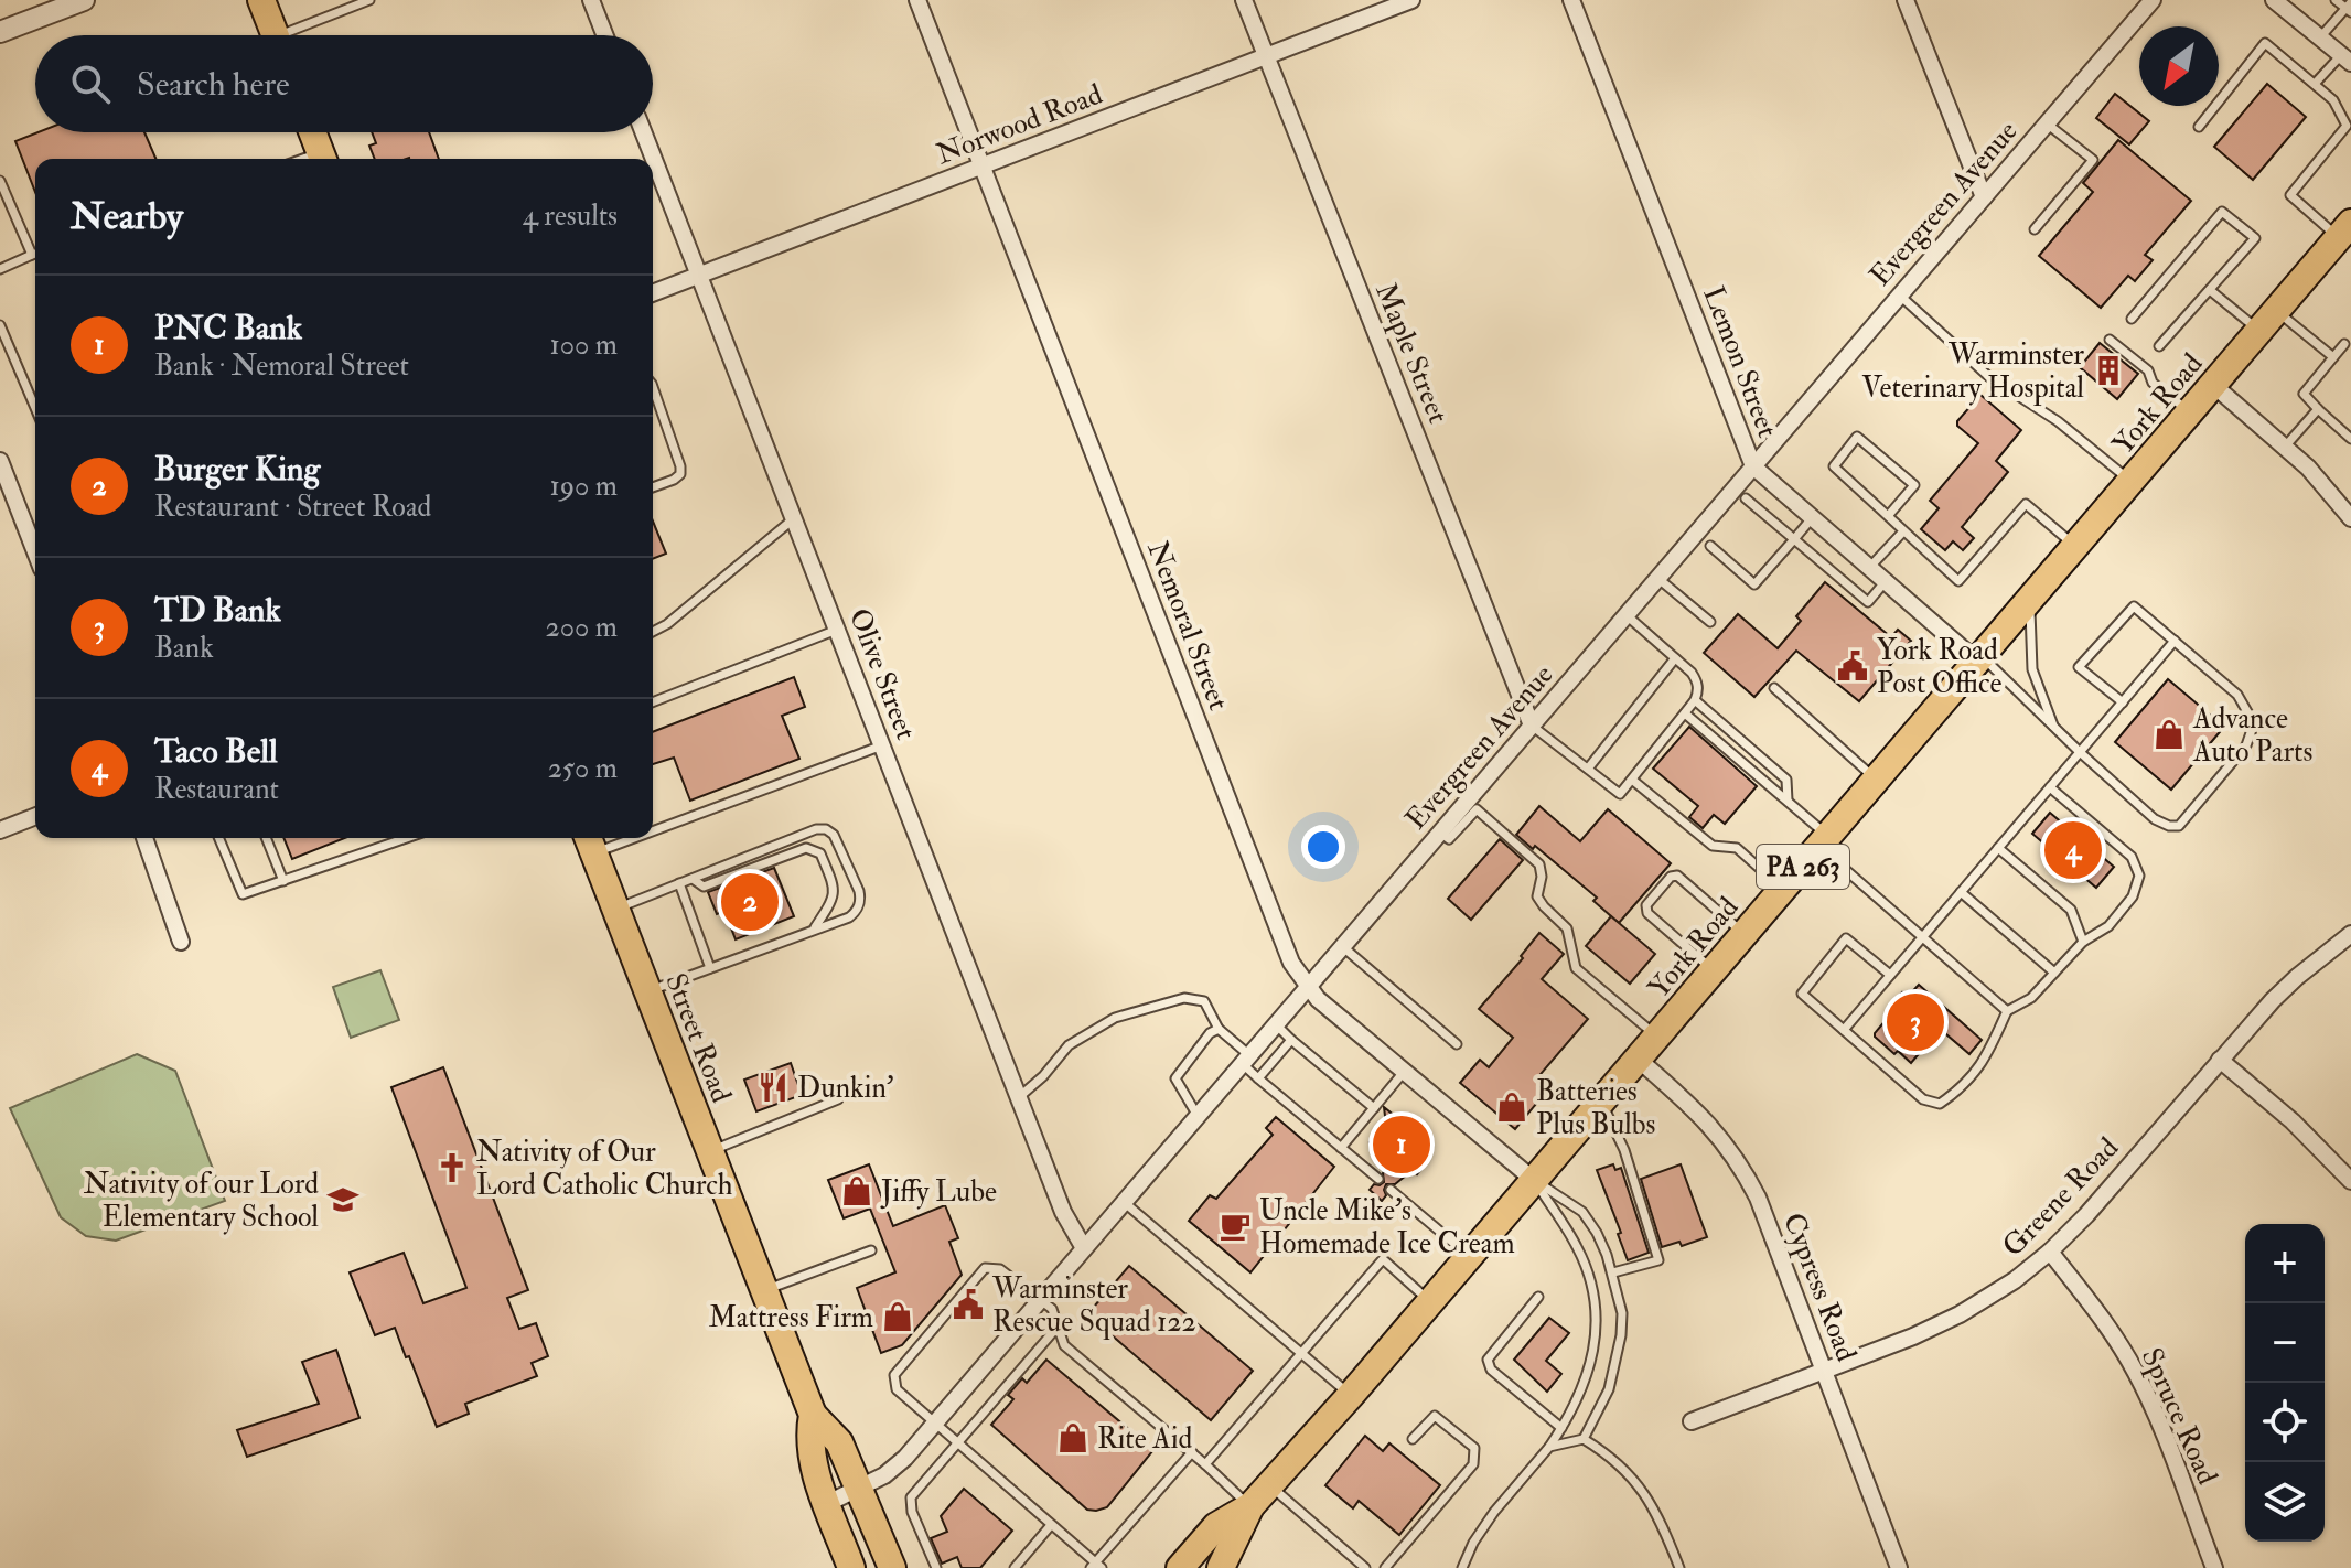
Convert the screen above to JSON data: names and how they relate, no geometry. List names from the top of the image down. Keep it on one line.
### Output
{"streets":{"main road":["York Road","PA 263","Street Road"],"street":["Norwood Road","Evergreen Avenue","Maple Street","Lemon Street","Nemoral Street","Olive Street","Greene Road","Cypress Road","Spruce Road"]},"crossings":[["Norwood Road","Maple Street"],["Norwood Road","Nemoral Street"],["Norwood Road","Olive Street"],["Evergreen Avenue","Maple Street"],["Evergreen Avenue","Lemon Street"],["Evergreen Avenue","Nemoral Street"],["Evergreen Avenue","Olive Street"],["Evergreen Avenue","Street Road"],["Lemon Street","York Road"],["York Road","Nemoral Street"],["York Road","Cypress Road"],["Greene Road","Cypress Road"],["Greene Road","Spruce Road"]],"places":{"building":["Warminster Veterinary Hospital"],"public building":["York Road Post Office","Warminster Rescue Squad 122"],"shop":["Advance Auto Parts","Batteries Plus Bulbs","Jiffy Lube","Mattress Firm","Rite Aid"],"restaurant":["Dunkin'"],"church":["Nativity of Our Lord Catholic Church"],"school or university":["Nativity of our Lord Elementary School"],"cafe":["Uncle Mike's Homemade Ice Cream"]},"north":"bottom left","page":{"search":"Search here","heading":["Nearby","4 results"],"list":[{"mark":"1","name":"PNC Bank","note":"Bank · Nemoral Street","value":"100 m"},{"mark":"2","name":"Burger King","note":"Restaurant · Street Road","value":"190 m"},{"mark":"3","name":"TD Bank","note":"Bank","value":"200 m"},{"mark":"4","name":"Taco Bell","note":"Restaurant","value":"250 m"}],"pins":["4","2","3","1"],"map_buttons":["+","−"]}}
